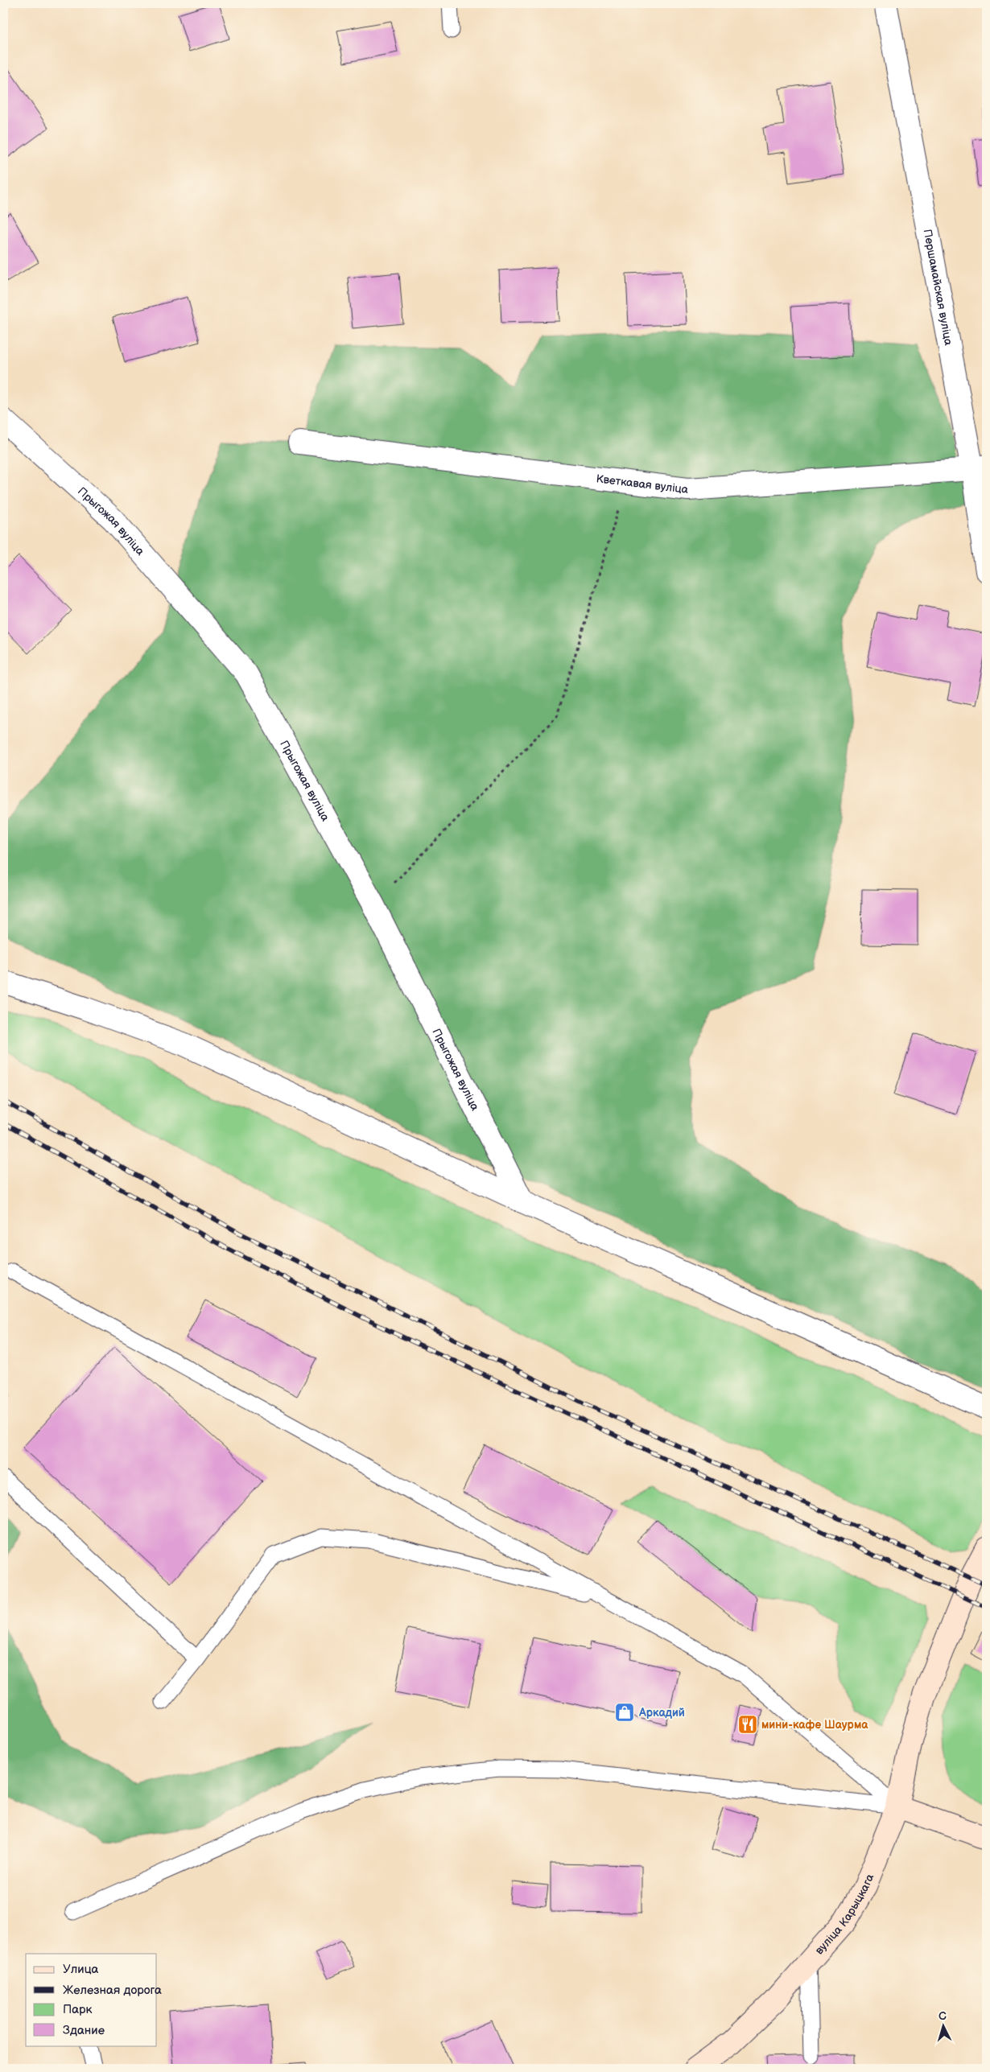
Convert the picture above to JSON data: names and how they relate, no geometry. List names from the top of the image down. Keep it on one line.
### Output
{"streets":{"street":["Першамайская вуліца","Кветкавая вуліца","Прыгожая вуліца","вуліца Карыцкага"]},"crossings":[["Першамайская вуліца","Кветкавая вуліца"]],"places":{"shop":["Аркадий"],"restaurant":["мини-кафе Шаурма"]},"legend":["Улица","Железная дорога","Парк","Здание"],"north":"top"}
